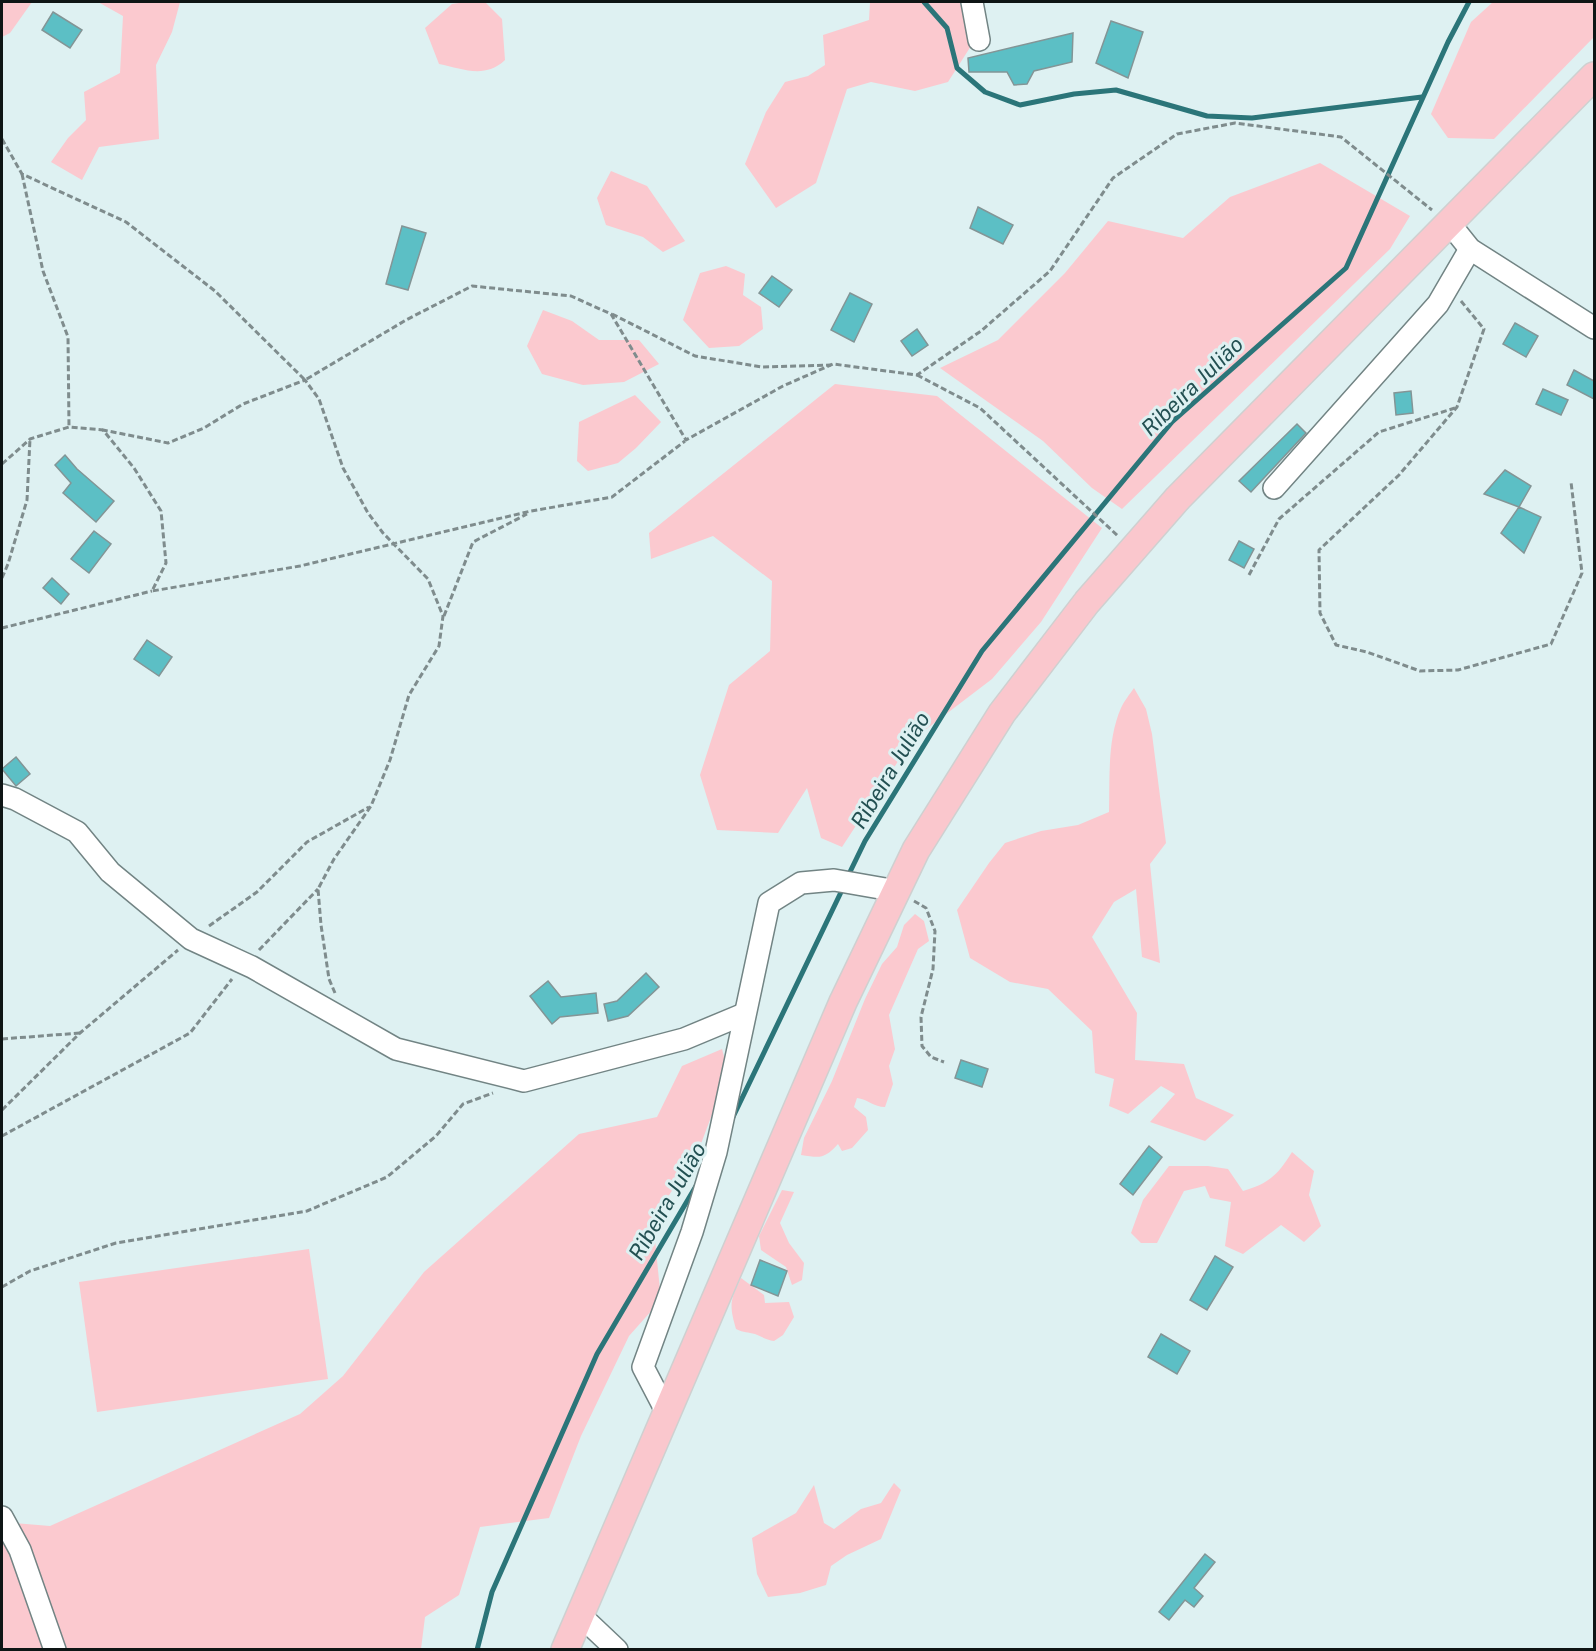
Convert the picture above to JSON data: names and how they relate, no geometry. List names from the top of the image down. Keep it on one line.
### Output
{"water":["Ribeira Julião"]}
